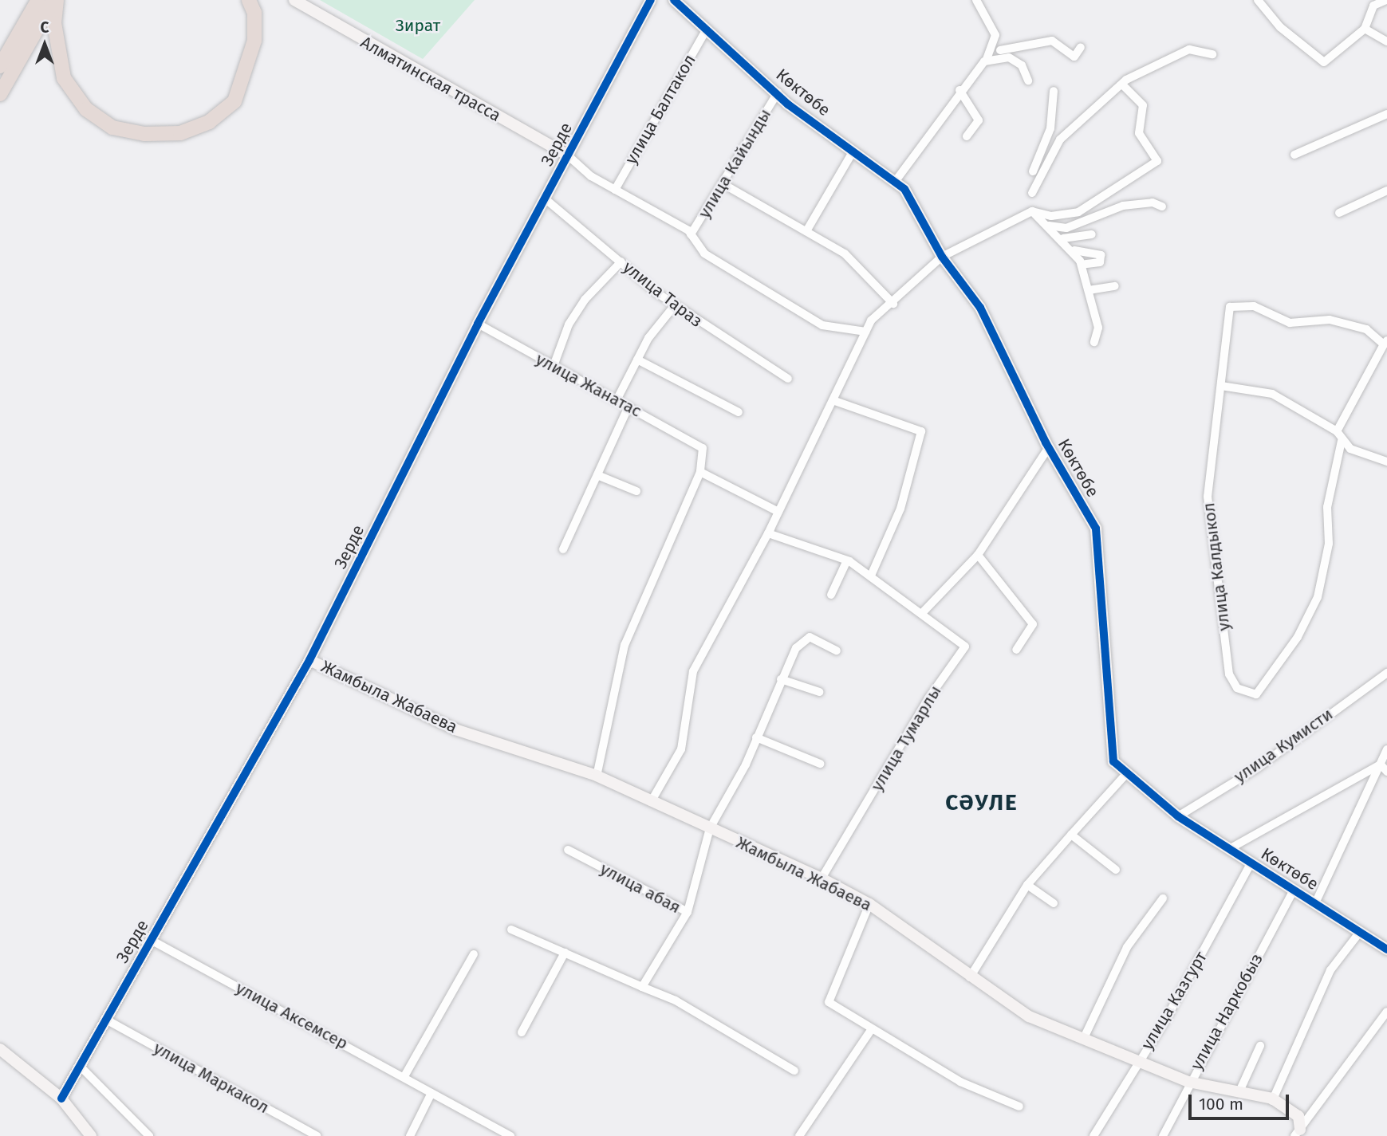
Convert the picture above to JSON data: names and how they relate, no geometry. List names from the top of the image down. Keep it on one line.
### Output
{"streets":{"street":["Алматинская трасса","Көктөбе","улица Балтакол","Зерде","улица Кайынды","улица Тараз","улица Жанатас","улица Калдыкол","Жамбыла Жабаева","улица Тумарлы","улица Кумисти","улица абая","улица Казгурт","улица Наркобыз","улица Аксемсер","улица Маркакол"]},"crossings":[["Алматинская трасса","Зерде"],["Көктөбе","улица Балтакол"],["Көктөбе","улица Кайынды"],["Көктөбе","улица Кумисти"],["Көктөбе","улица Казгурт"],["Көктөбе","улица Наркобыз"],["Зерде","улица Тараз"],["Зерде","улица Жанатас"],["Зерде","Жамбыла Жабаева"],["Зерде","улица Аксемсер"],["Зерде","улица Маркакол"],["Жамбыла Жабаева","улица Тумарлы"],["Жамбыла Жабаева","улица Казгурт"],["Жамбыла Жабаева","улица Наркобыз"]],"districts":["СӘУЛЕ"],"parks":["Зират"],"scale_bar":"100 m","north":"top"}
